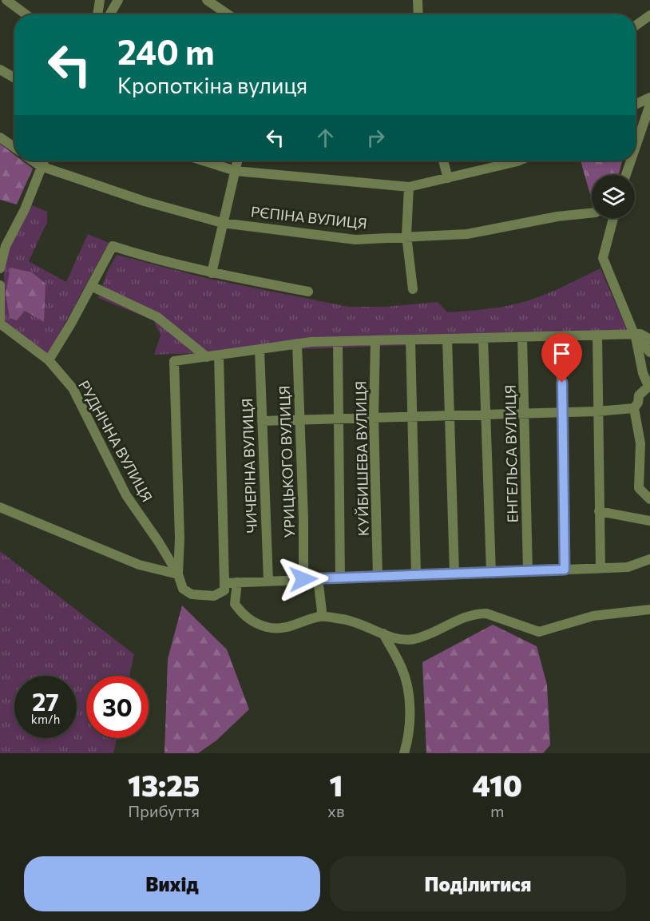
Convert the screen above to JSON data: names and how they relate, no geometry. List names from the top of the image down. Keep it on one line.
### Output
{"streets":{"street":["РЄПІНА ВУЛИЦЯ","РУДНІЧНА ВУЛИЦЯ","ЕНГЕЛЬСА ВУЛИЦЯ","КУЙБИШЕВА ВУЛИЦЯ","УРИЦЬКОГО ВУЛИЦЯ","ЧИЧЕРІНА ВУЛИЦЯ"]},"page":{"turn":["240 m","Кропоткіна вулиця"],"speed":"27 km/h","limit":"30","eta":["13:25","Прибуття","1","хв","410","m"],"buttons":["Вихід","Поділитися"]}}
